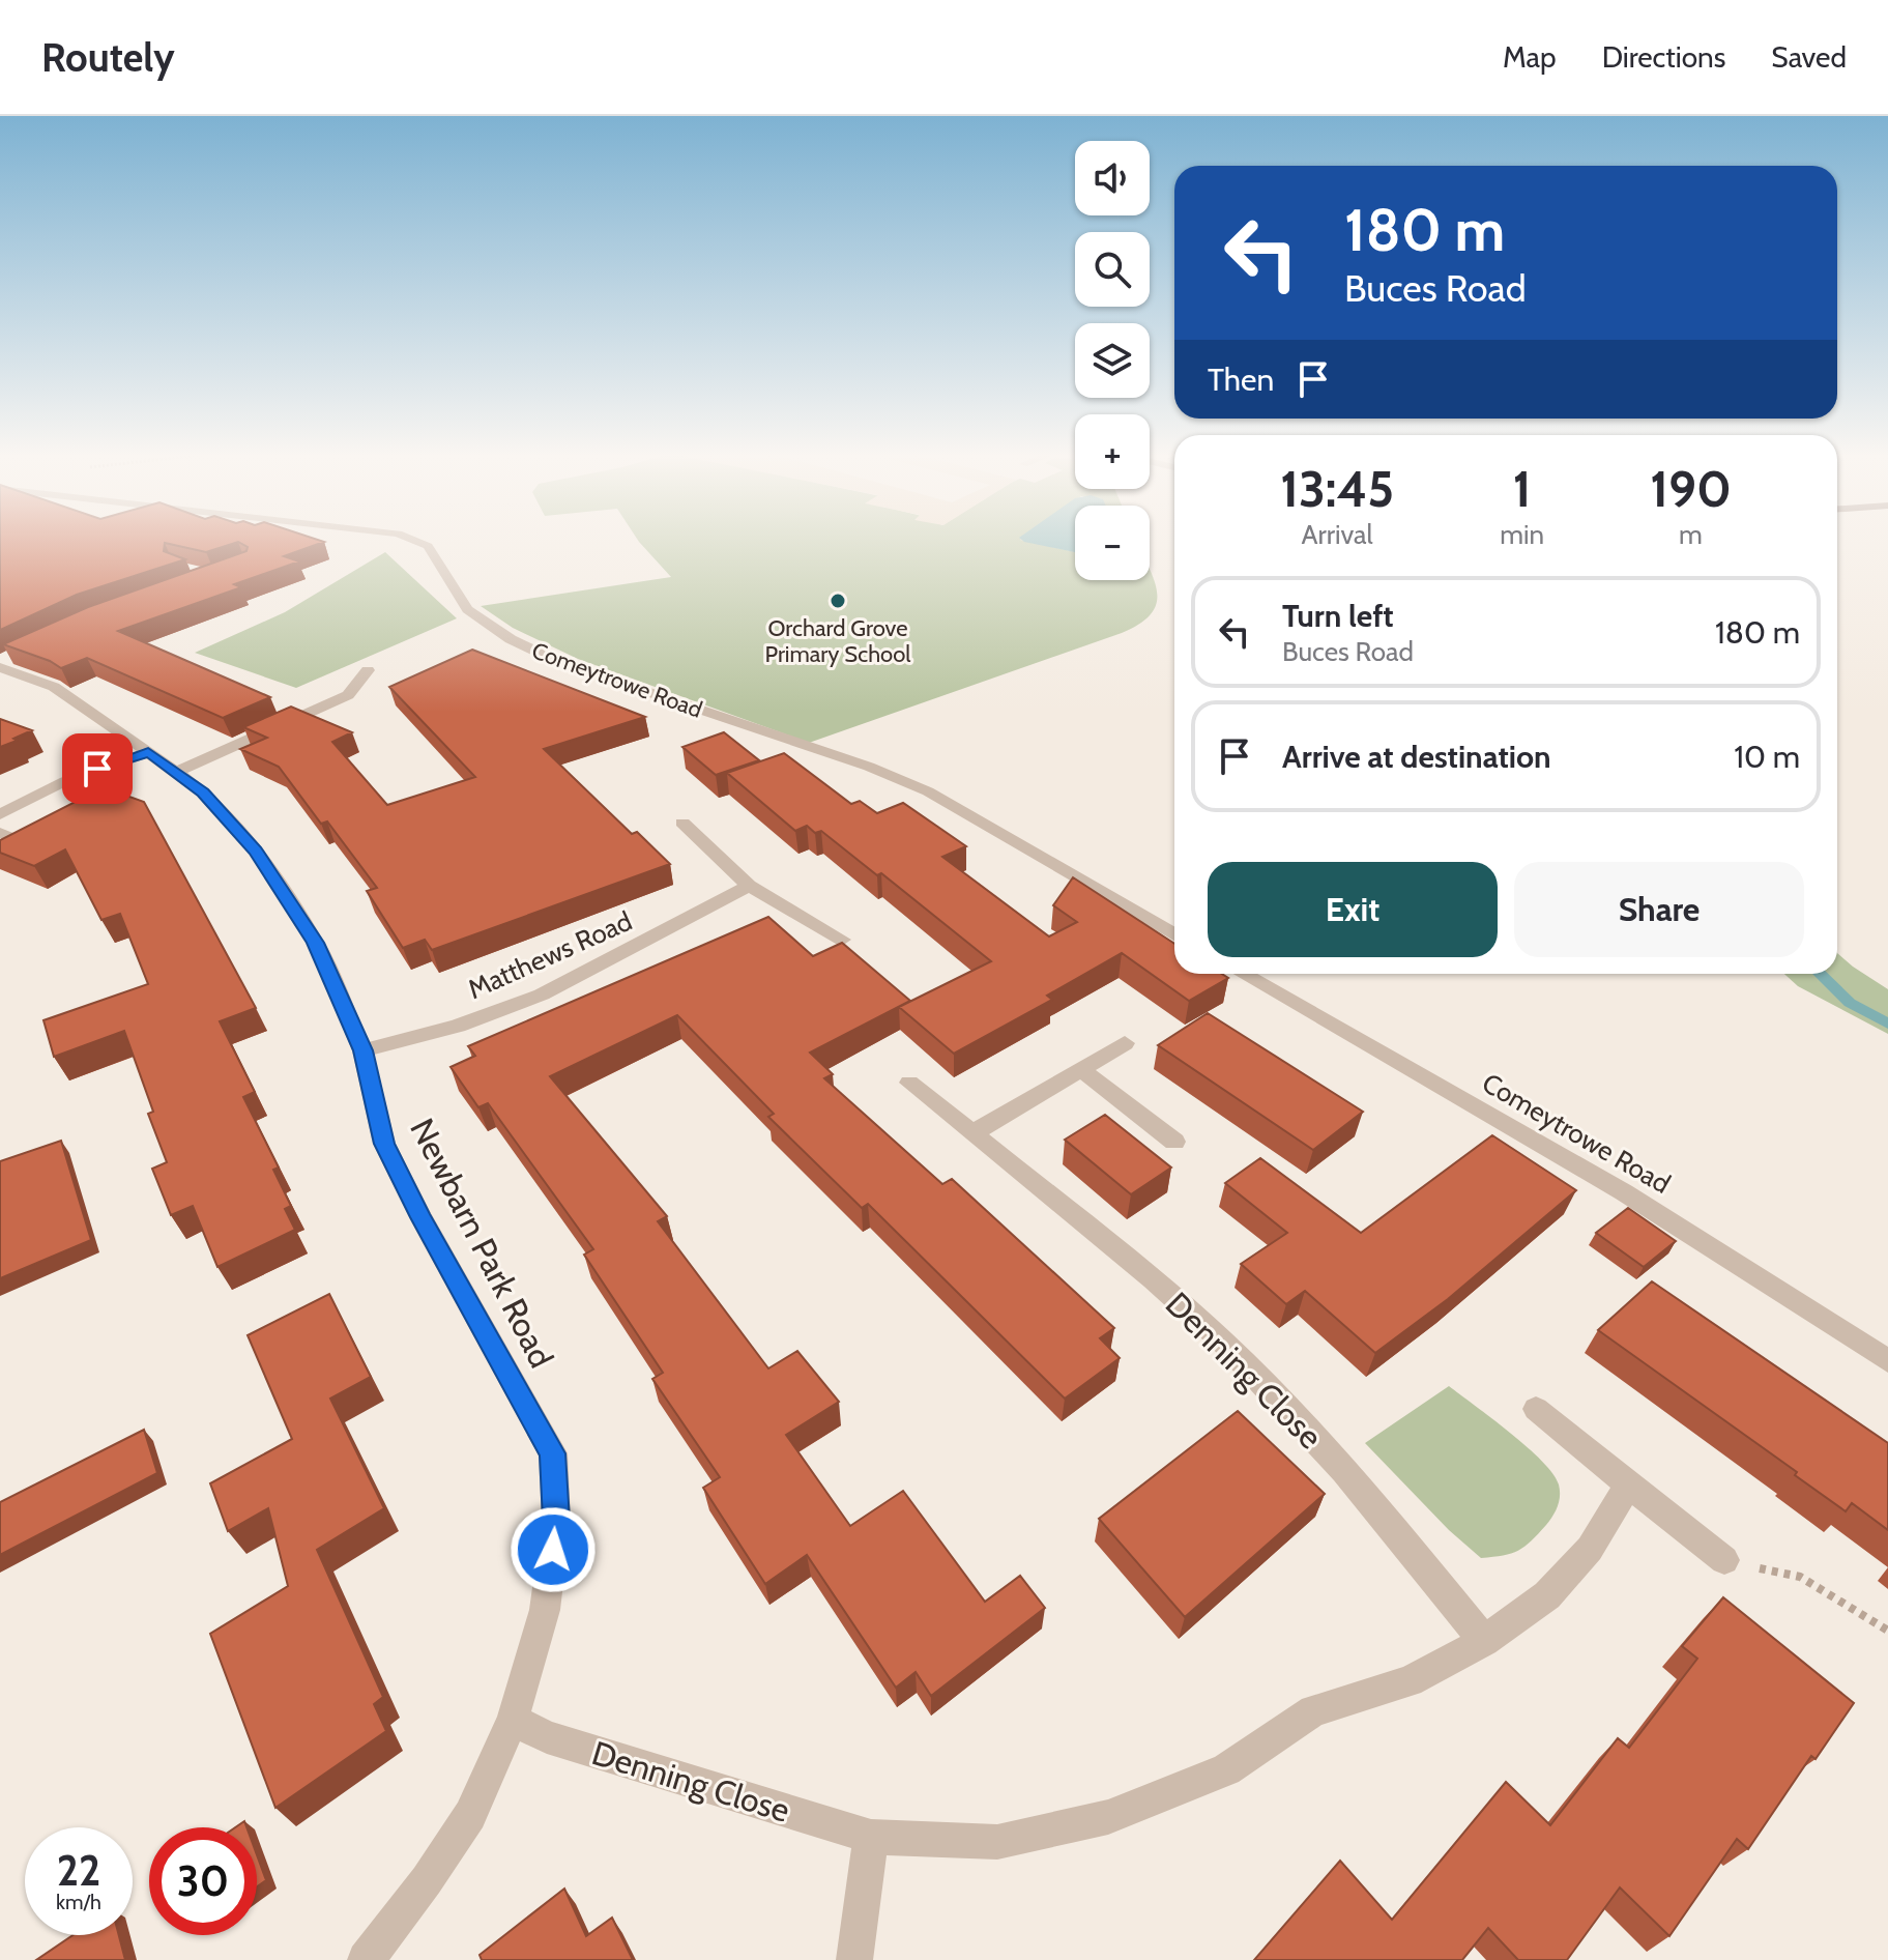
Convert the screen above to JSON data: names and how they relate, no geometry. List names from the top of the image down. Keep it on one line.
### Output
{"streets":{"street":["Comeytrowe Road","Matthews Road","Newbarn Park Road","Denning Close"]},"crossings":[["Matthews Road","Newbarn Park Road"],["Newbarn Park Road","Denning Close"]],"places":["Orchard Grove Primary School"],"page":{"header":"Routely","nav":["Map","Directions","Saved"],"map_buttons":["+","−"],"turn":["180 m","Buces Road"],"then":"Then","eta":["13:45","Arrival","1","min","190","m"],"list":[{"name":"Turn left","note":"Buces Road","value":"180 m"},{"name":"Arrive at destination","value":"10 m"}],"buttons":["Exit","Share"],"speed":"22 km/h","limit":"30"}}
